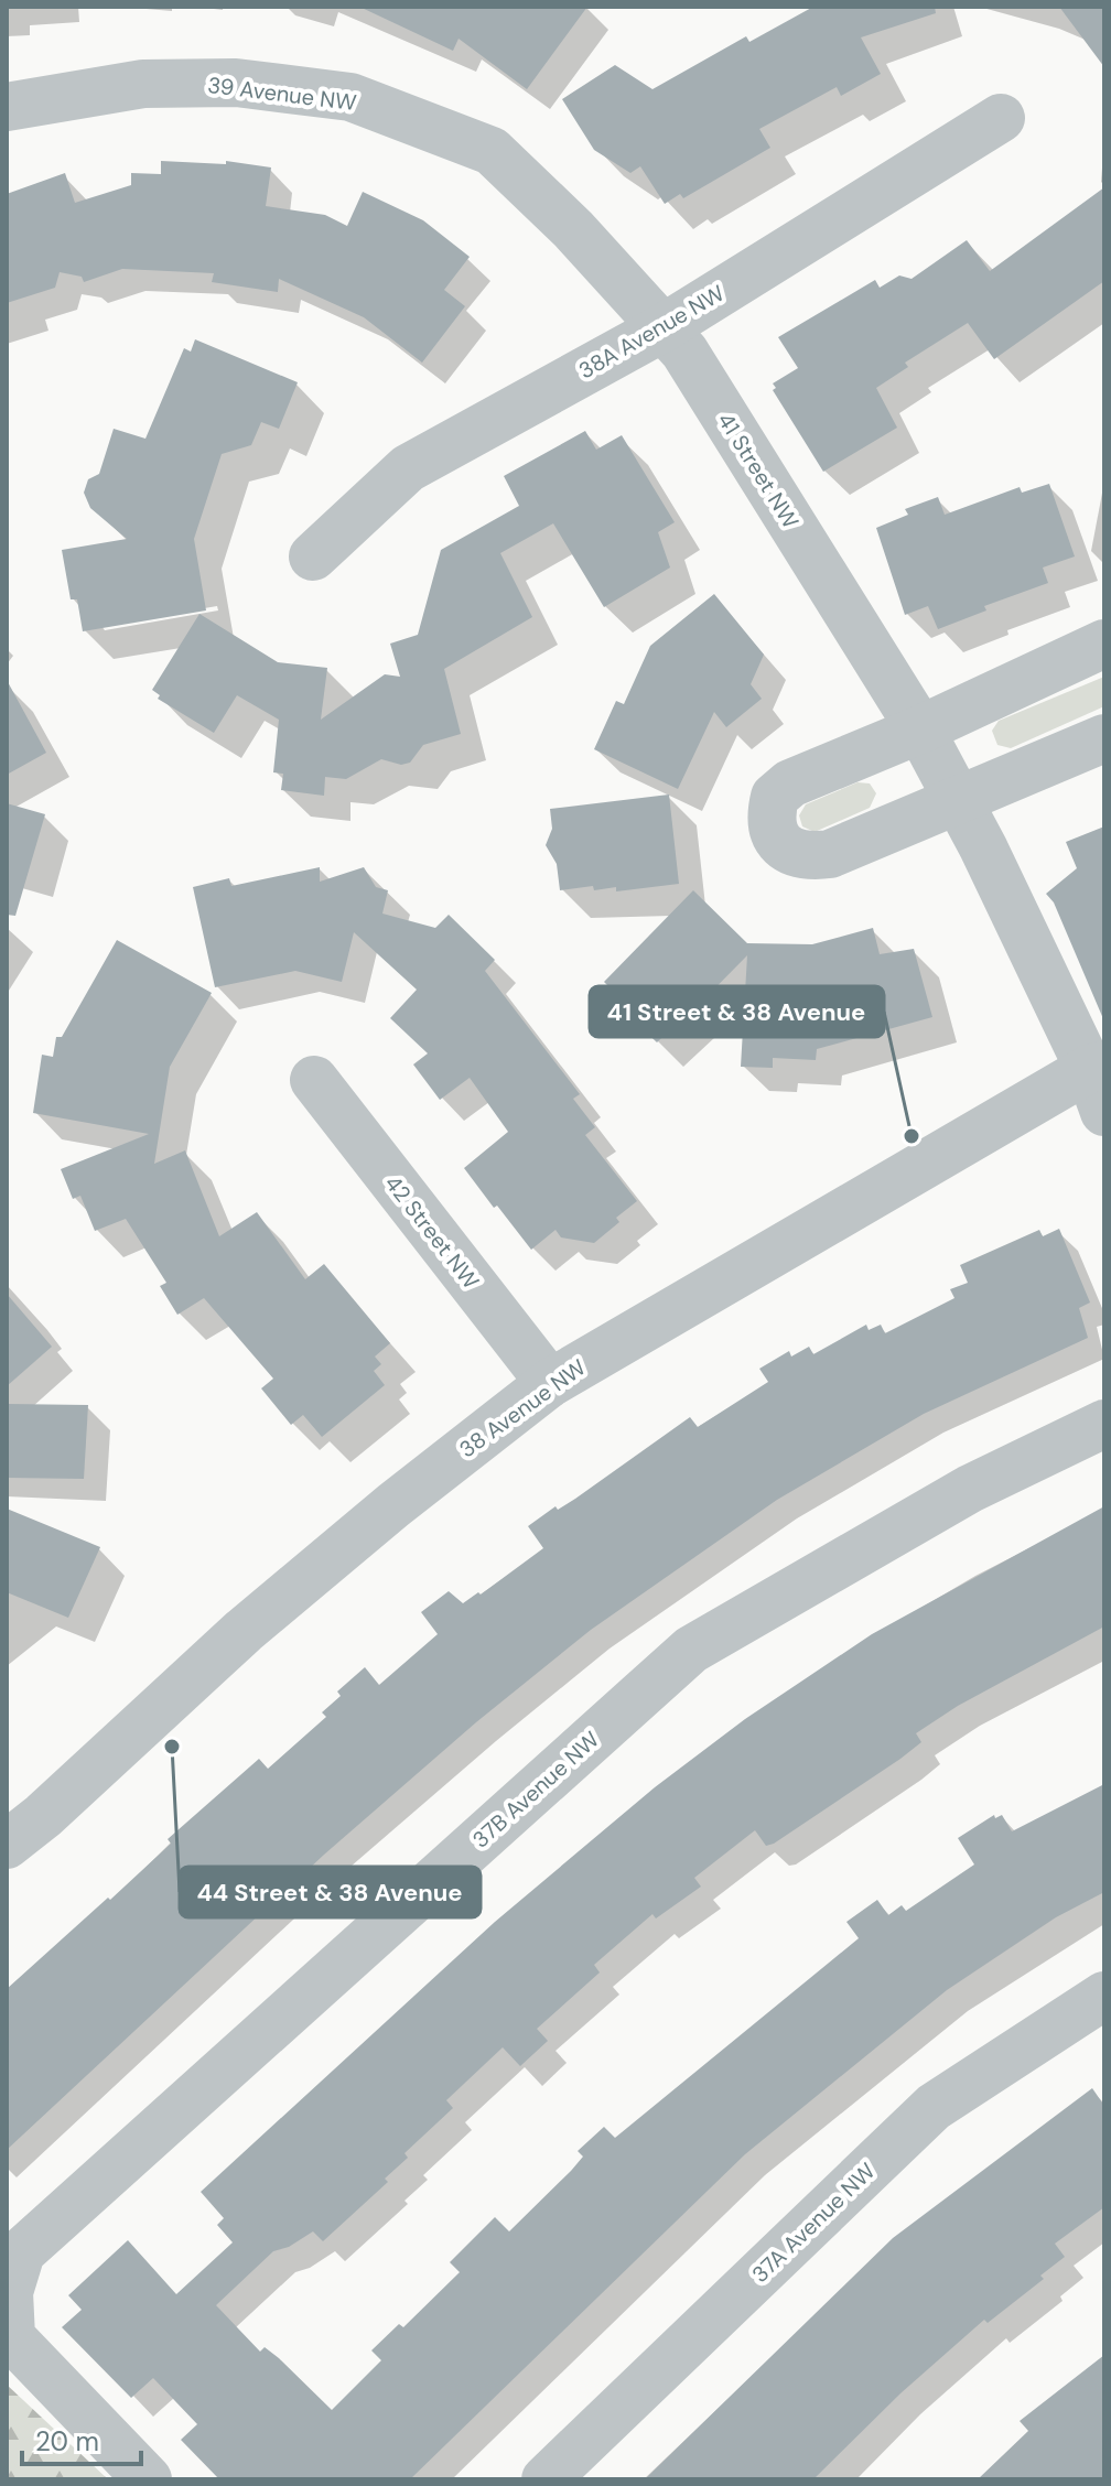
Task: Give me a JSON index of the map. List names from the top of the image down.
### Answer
{
  "streets": {
    "street": [
      "39 Avenue NW",
      "38A Avenue NW",
      "41 Street NW",
      "42 Street NW",
      "38 Avenue NW",
      "37B Avenue NW",
      "37A Avenue NW"
    ]
  },
  "crossings": [
    ["39 Avenue NW", "41 Street NW"],
    ["38A Avenue NW", "41 Street NW"],
    ["41 Street NW", "38 Avenue NW"],
    ["42 Street NW", "38 Avenue NW"]
  ],
  "places": ["41 Street & 38 Avenue", "44 Street & 38 Avenue"],
  "scale_bar": "20 m"
}
